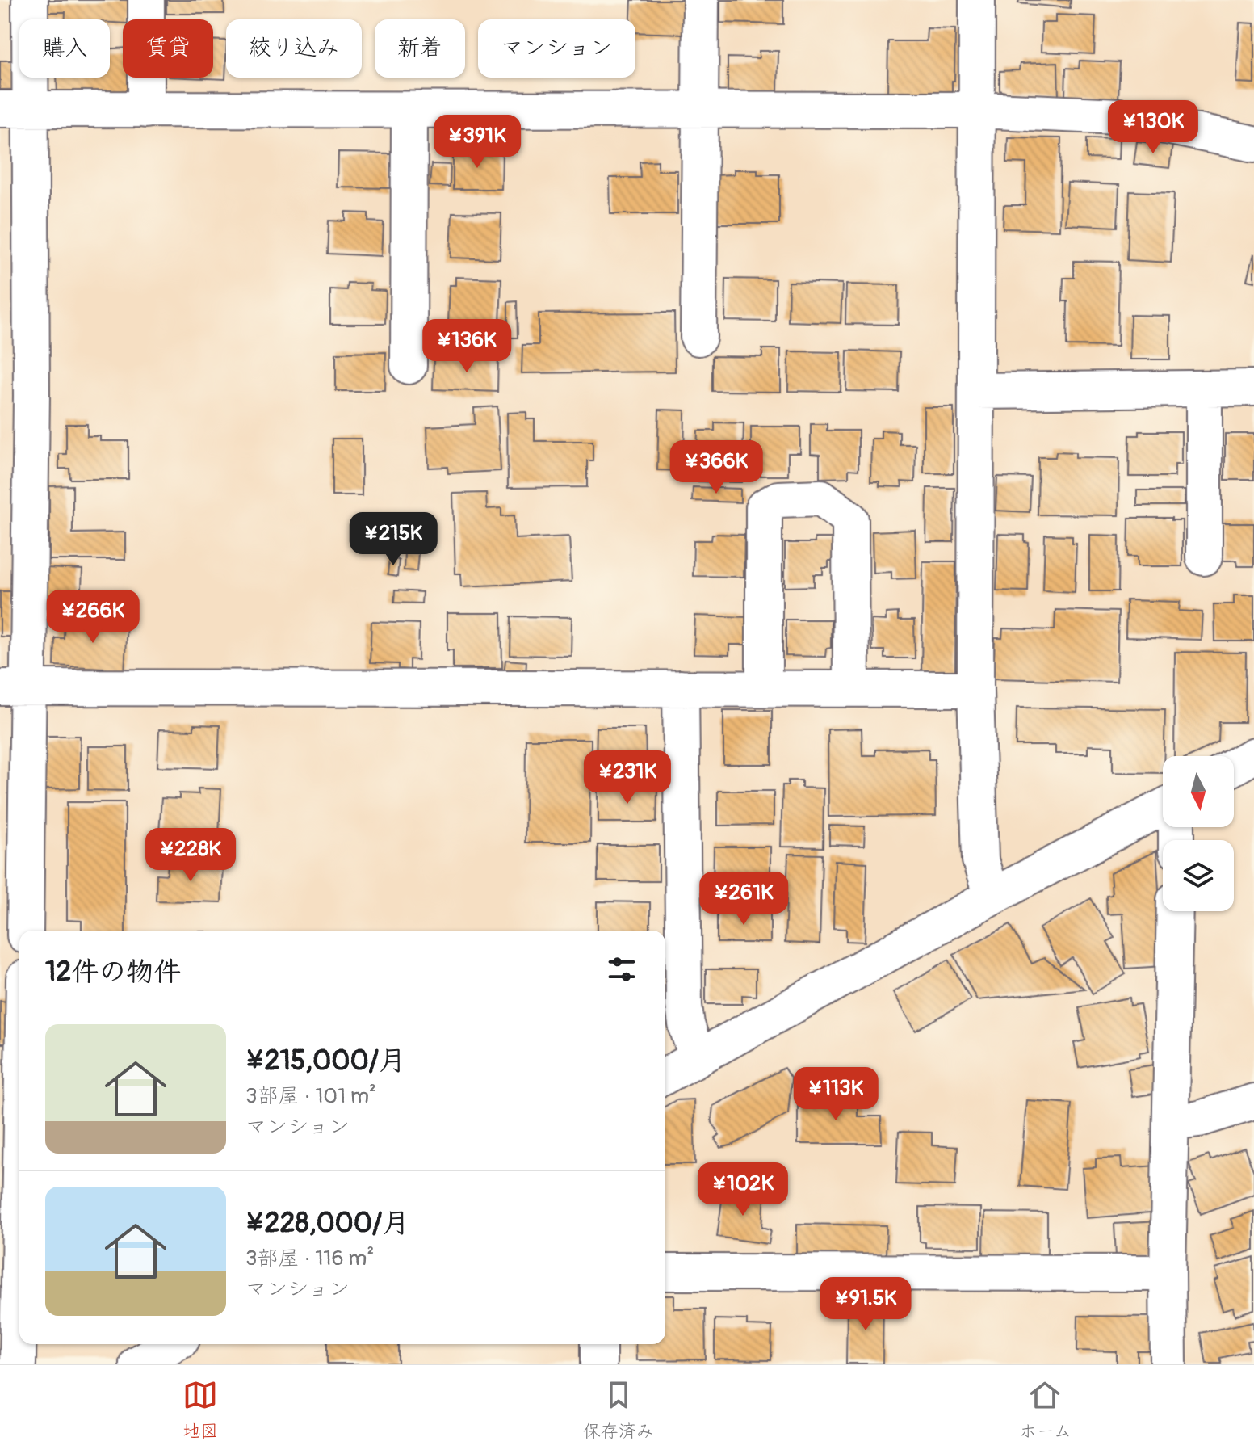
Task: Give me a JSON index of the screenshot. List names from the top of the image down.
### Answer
{
  "north": "bottom",
  "page": {
    "chip": [
      "購入",
      "賃貸",
      "絞り込み",
      "新着",
      "マンション"
    ],
    "price": [
      "¥130K",
      "¥391K",
      "¥136K",
      "¥366K",
      "¥215K",
      "¥266K",
      "¥231K",
      "¥228K",
      "¥261K",
      "¥113K",
      "¥102K",
      "¥91.5K"
    ],
    "heading": "12件の物件",
    "list": [
      {
        "name": "¥215,000/月",
        "note": "3部屋 · 101 m² · マンション"
      },
      {
        "name": "¥228,000/月",
        "note": "3部屋 · 116 m² · マンション"
      }
    ],
    "tabs": ["地図", "保存済み", "ホーム"]
  }
}
